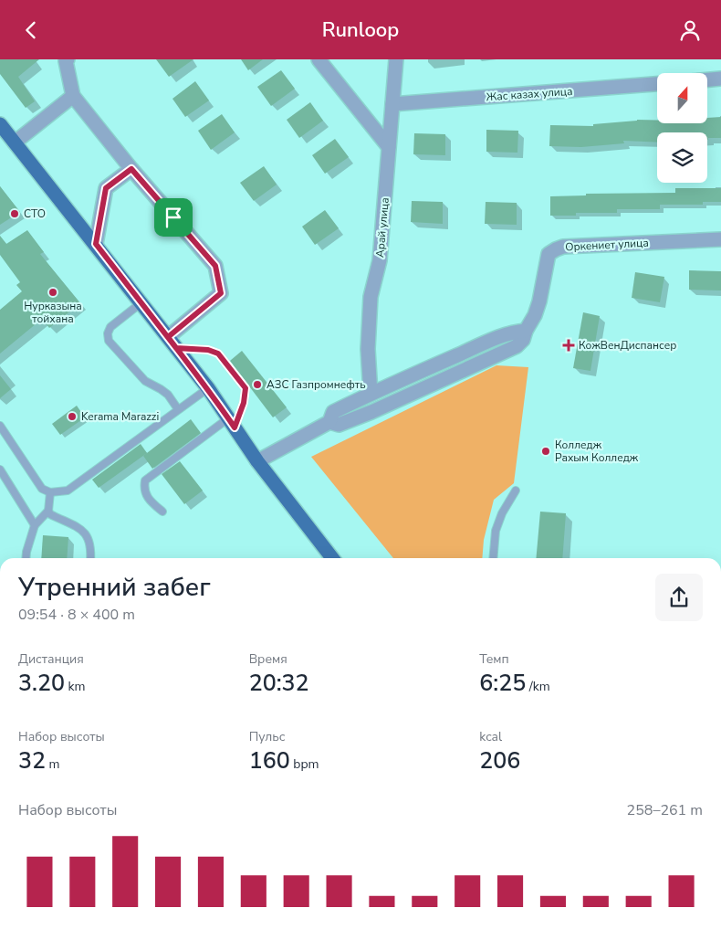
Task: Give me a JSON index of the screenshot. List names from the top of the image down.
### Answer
{
  "streets": {
    "street": ["Жас казах улица", "Арай улица", "Оркениет улица"]
  },
  "crossings": [
    ["Жас казах улица", "Арай улица"],
    ["Арай улица", "Оркениет улица"]
  ],
  "places": {
    "other": [
      "СТО",
      "Нурказына тойхана",
      "АЗС Газпромнефть",
      "Kerama Marazzi",
      "Колледж Рахым Колледж"
    ],
    "health": ["КожВенДиспансер"]
  },
  "north": "top",
  "page": {
    "header": "Runloop",
    "heading": ["Утренний забег", "09:54 · 8 × 400 m"],
    "stats": [
      ["Дистанция", "3.20 km"],
      ["Время", "20:32"],
      ["Темп", "6:25 /km"],
      ["Набор высоты", "32 m"],
      ["Пульс", "160 bpm"],
      ["kcal", "206"]
    ],
    "chart": ["Набор высоты", "258–261 m"]
  }
}
